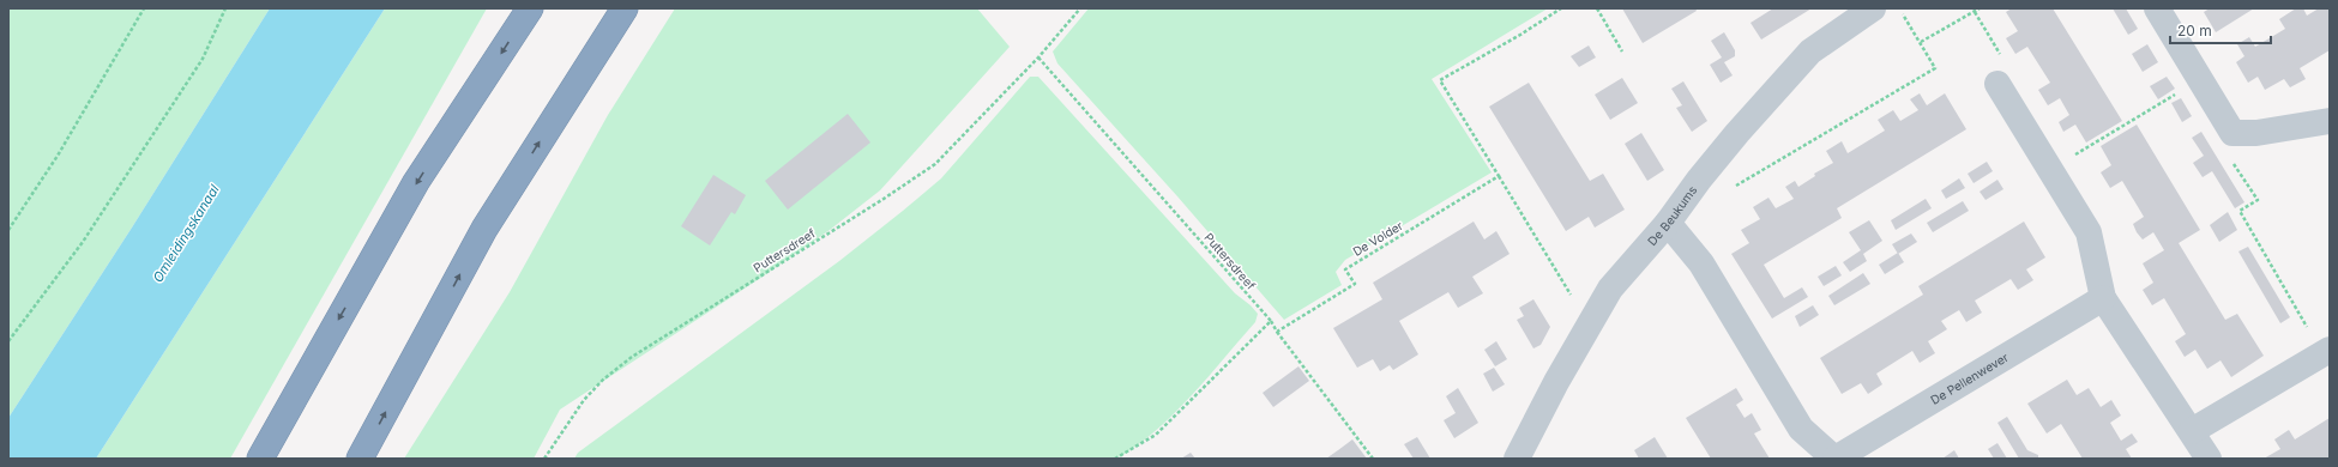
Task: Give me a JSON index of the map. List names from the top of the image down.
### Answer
{
  "streets": {
    "street": ["De Beukums", "De Pellenwever"],
    "path": ["De Volder", "Puttersdreef"]
  },
  "crossings": [
    ["De Beukums", "De Pellenwever"]
  ],
  "water": ["Omleidingskanaal"],
  "scale_bar": "20 m"
}
